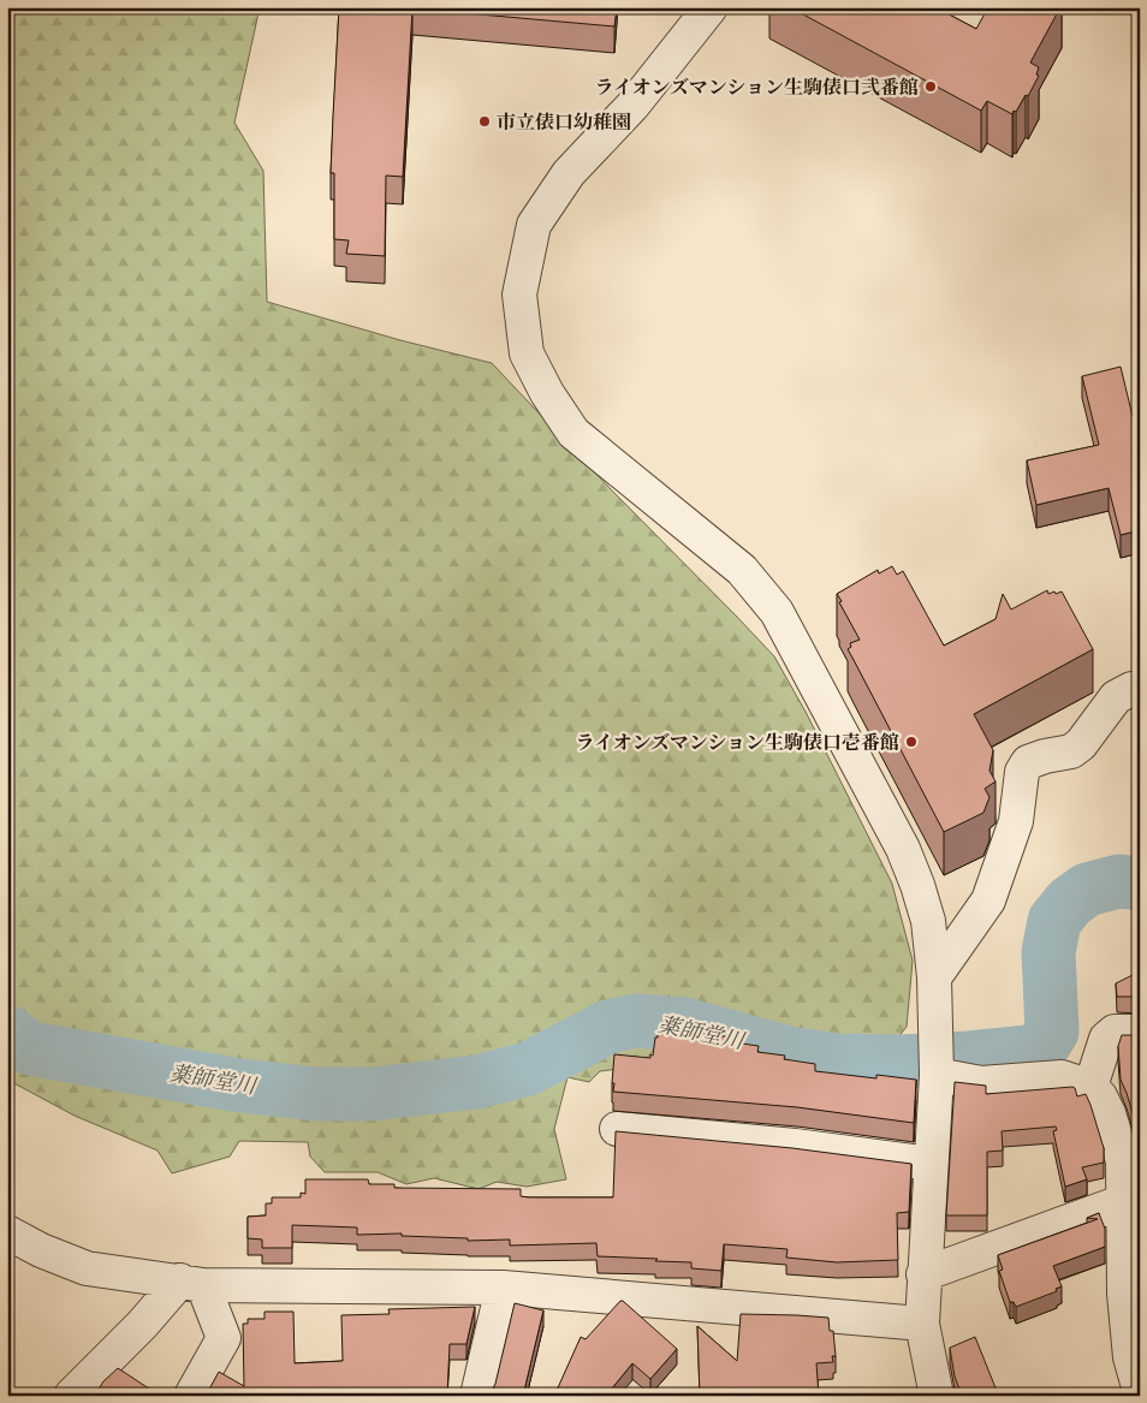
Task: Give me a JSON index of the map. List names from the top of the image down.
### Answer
{
  "water": ["薬師堂川"],
  "places": ["ライオンズマンション生駒俵口弐番館", "市立俵口幼稚園", "ライオンズマンション生駒俵口壱番館"]
}
